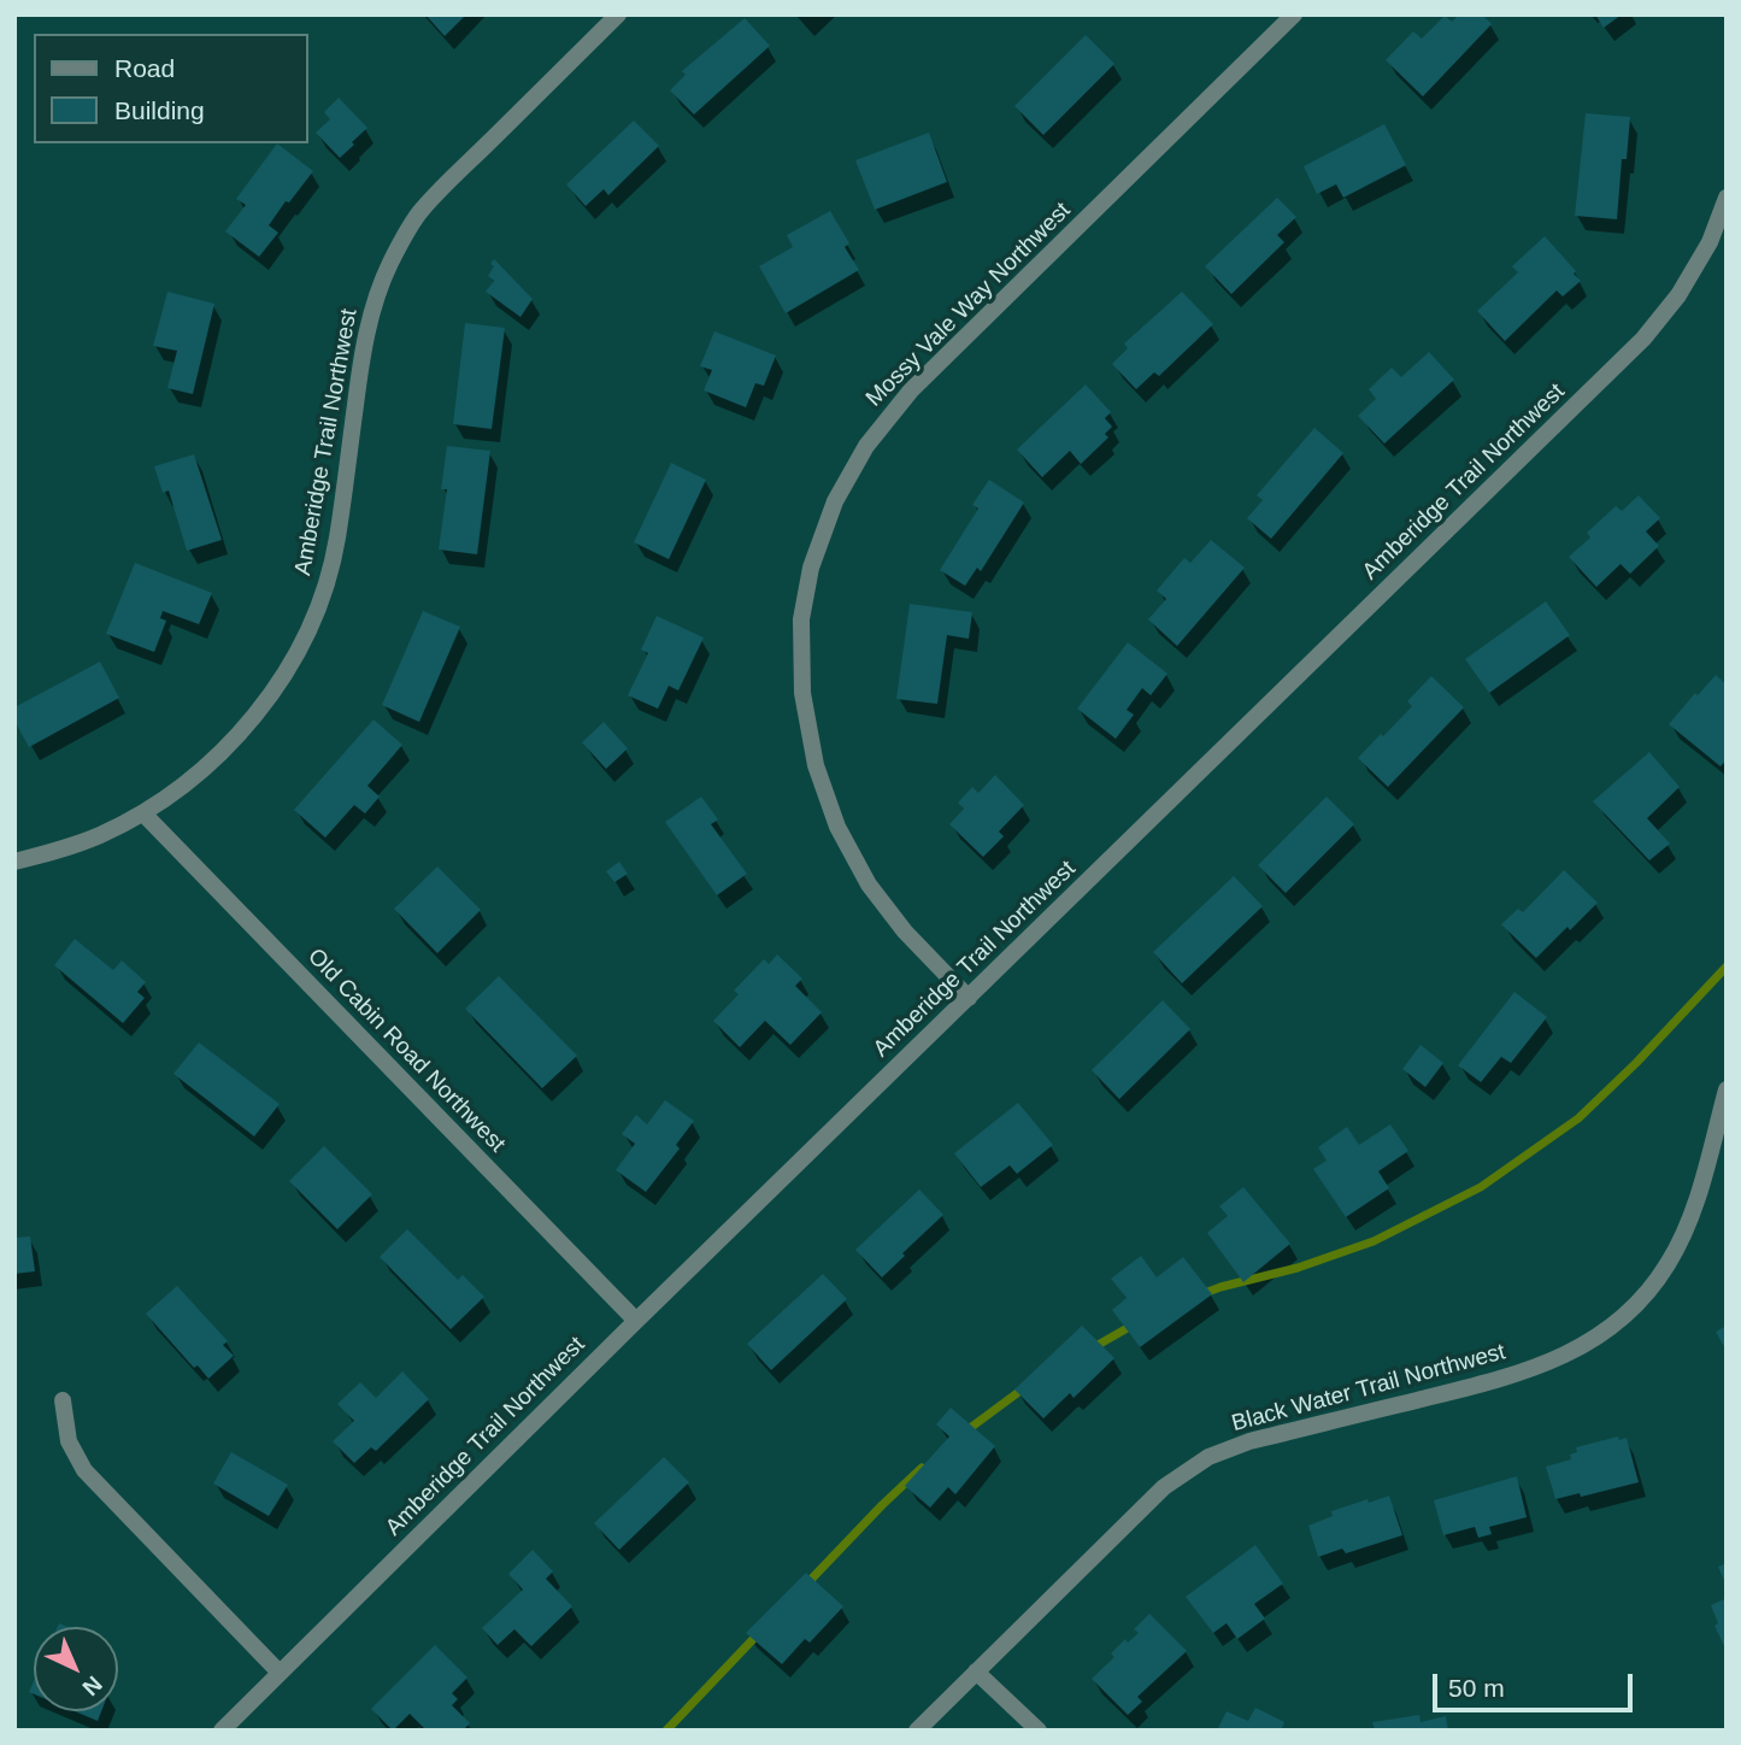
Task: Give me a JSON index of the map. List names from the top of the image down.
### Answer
{
  "streets": {
    "street": [
      "Mossy Vale Way Northwest",
      "Amberidge Trail Northwest",
      "Old Cabin Road Northwest",
      "Black Water Trail Northwest"
    ]
  },
  "crossings": [
    ["Mossy Vale Way Northwest", "Amberidge Trail Northwest"],
    ["Amberidge Trail Northwest", "Old Cabin Road Northwest"]
  ],
  "legend": ["Road", "Building"],
  "scale_bar": "50 m",
  "north": "bottom right"
}
